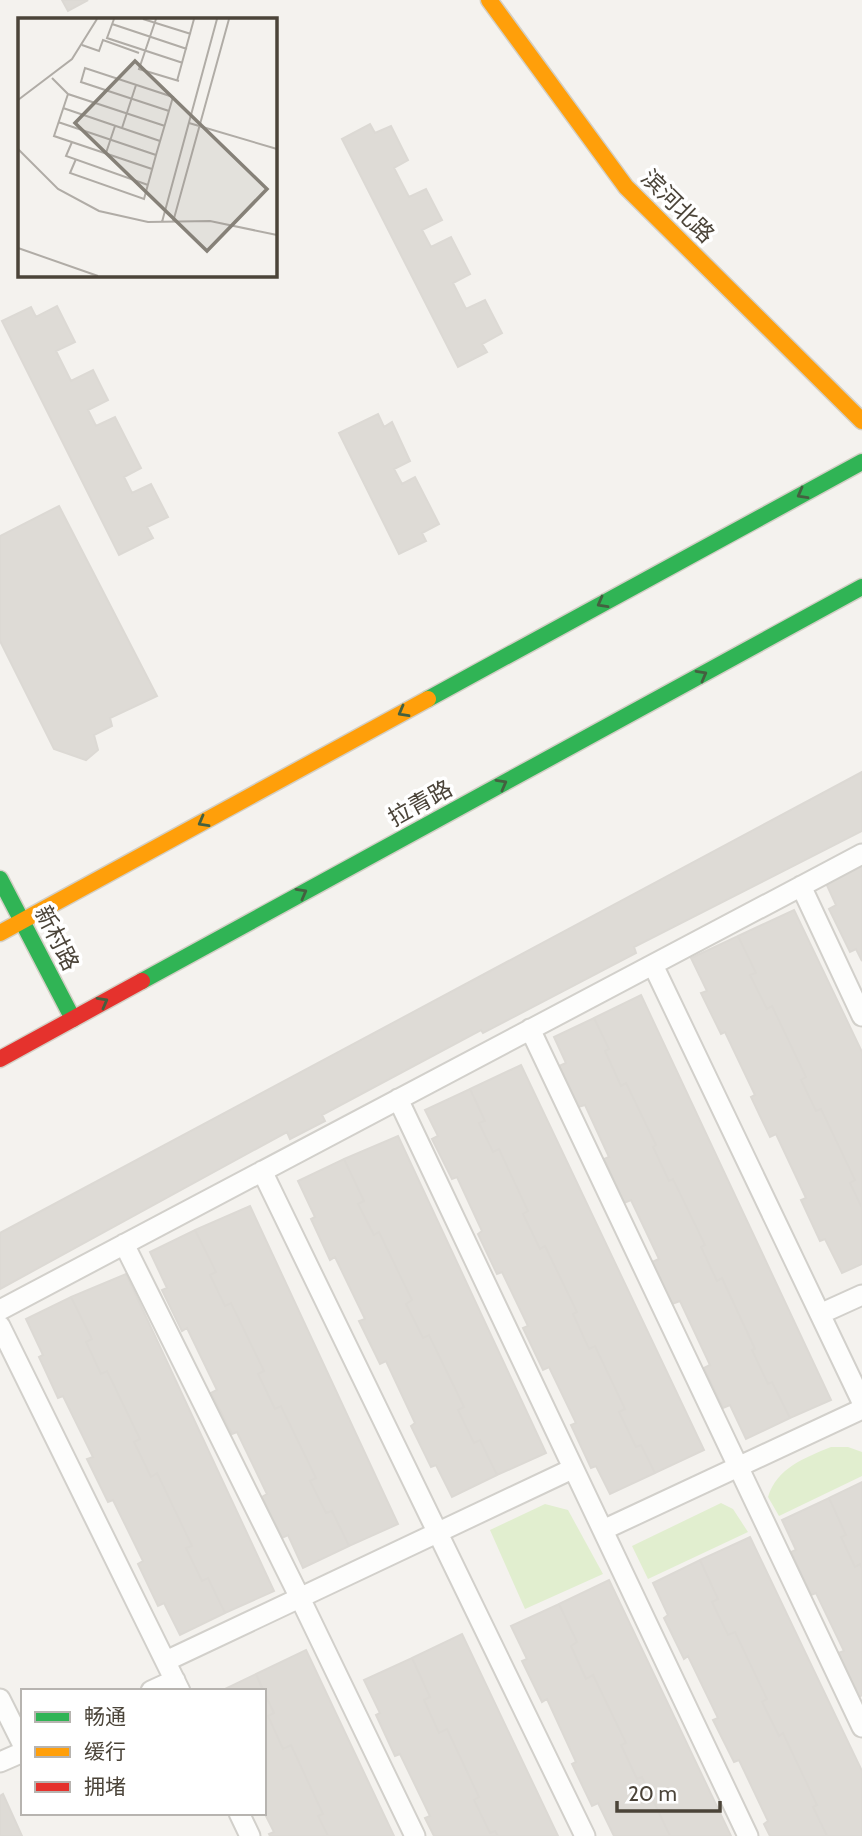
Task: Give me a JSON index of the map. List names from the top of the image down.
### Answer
{
  "streets": {
    "street": ["滨河北路", "拉青路", "新村路"]
  },
  "crossings": [
    ["拉青路", "新村路"]
  ],
  "legend": ["畅通", "缓行", "拥堵"],
  "scale_bar": "20 m"
}
